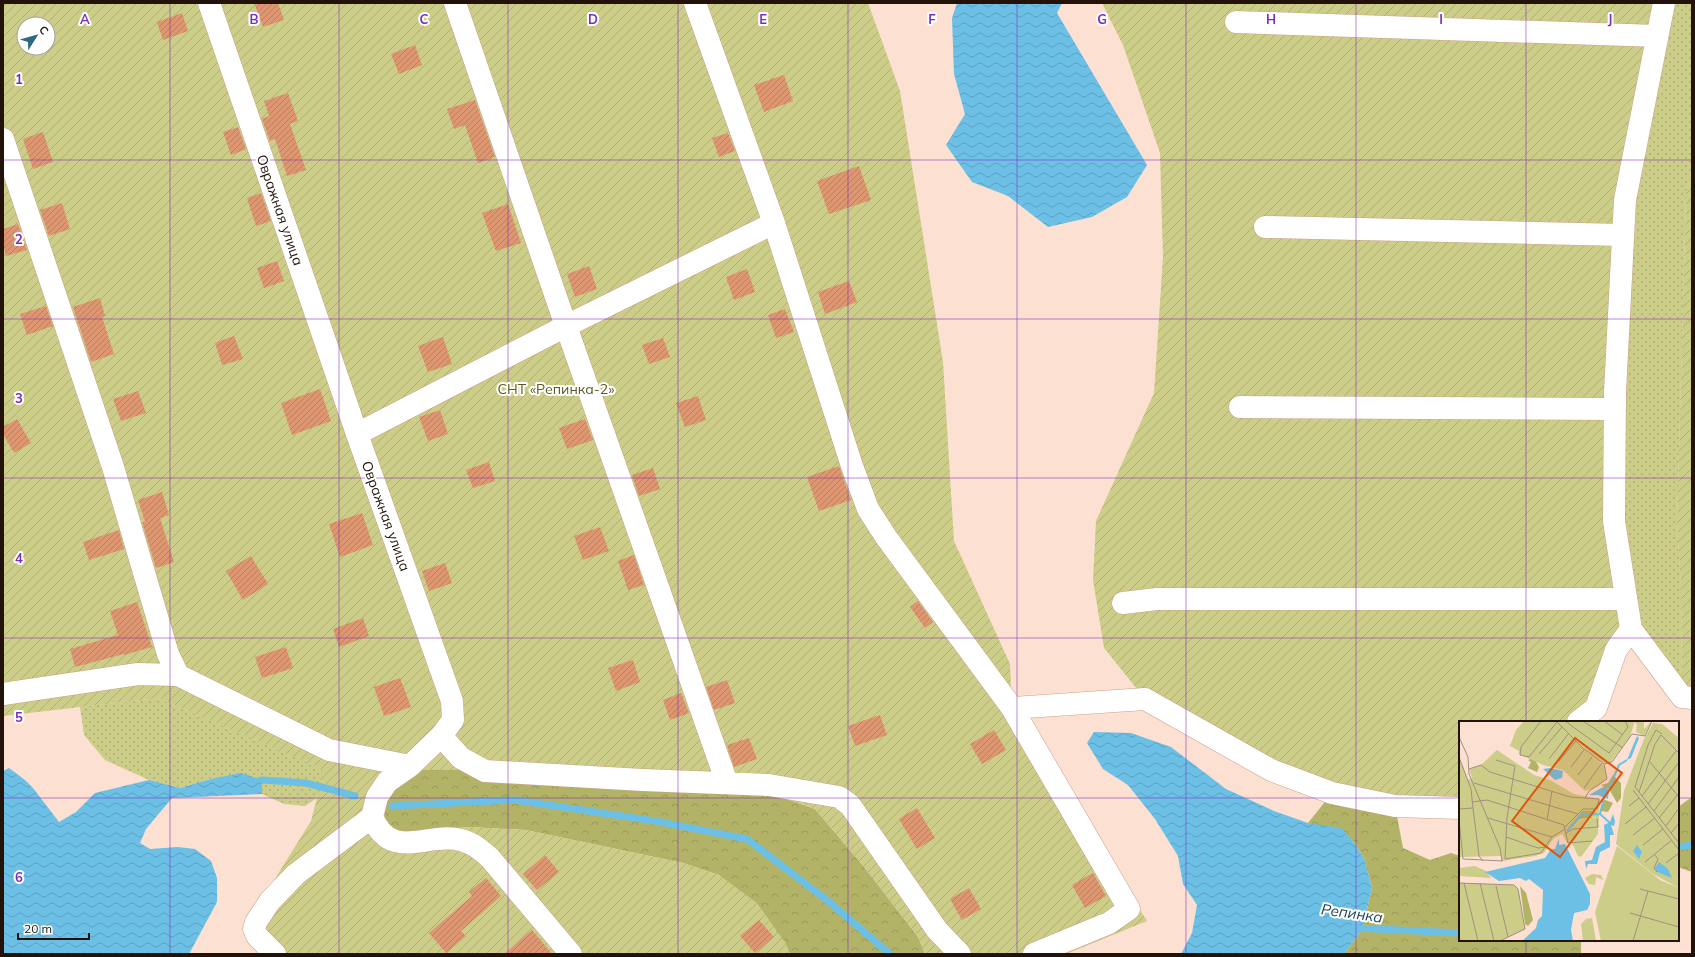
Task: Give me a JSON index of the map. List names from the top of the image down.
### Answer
{
  "streets": {
    "street": ["Овражная улица"]
  },
  "water": ["Репинка"],
  "parks": ["СНТ «Репинка-2»"],
  "scale_bar": "20 m",
  "north": "top right",
  "grid": {
    "columns": [
      "A",
      "B",
      "C",
      "D",
      "E",
      "F",
      "G",
      "H",
      "I",
      "J"
    ],
    "rows": [
      "1",
      "2",
      "3",
      "4",
      "5",
      "6"
    ]
  }
}
